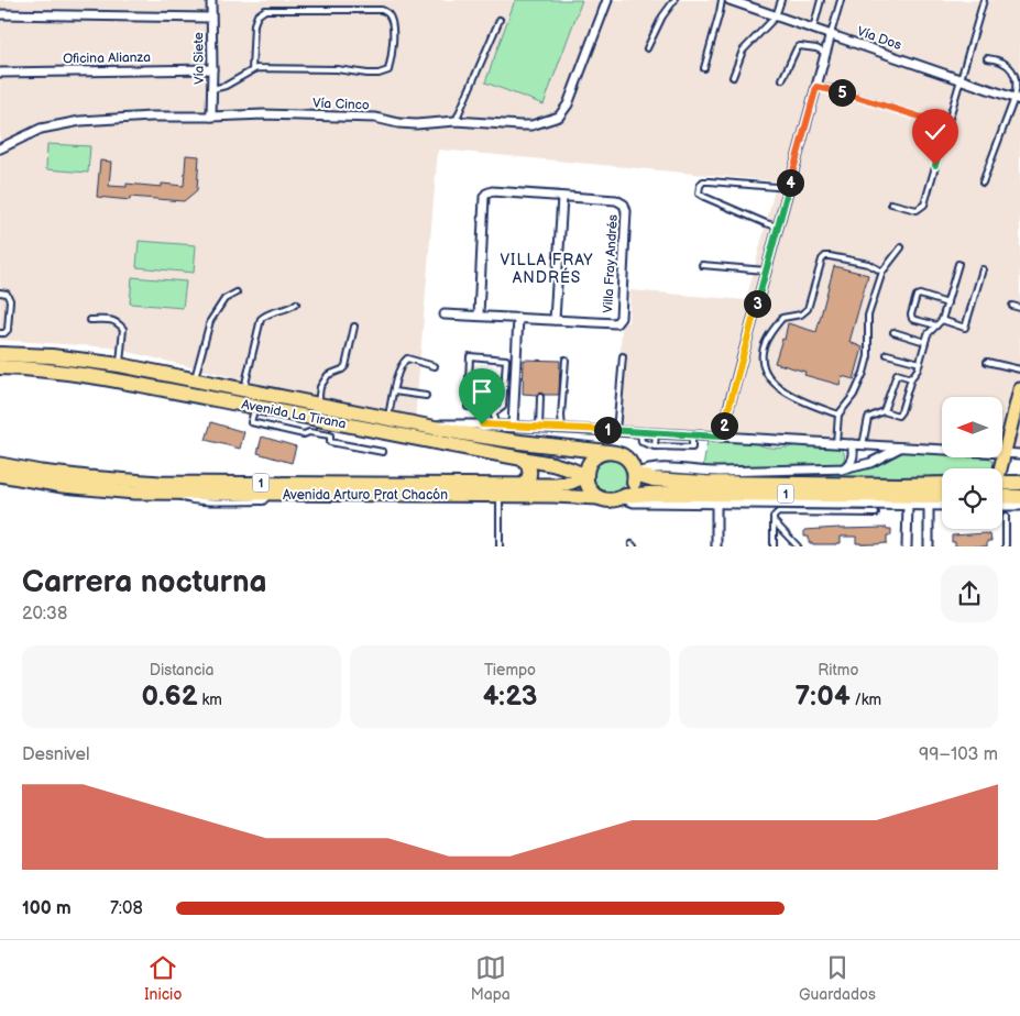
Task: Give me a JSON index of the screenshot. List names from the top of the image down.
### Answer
{
  "streets": {
    "highway": ["Avenida La Tirana", "1", "Avenida Arturo Prat Chacón"],
    "street": [
      "Vía Dos",
      "Oficina Alianza",
      "Vía Siete",
      "Vía Cinco",
      "Villa Fray Andrés"
    ]
  },
  "crossings": [
    ["Oficina Alianza", "Vía Siete"],
    ["Vía Siete", "Vía Cinco"],
    ["Avenida La Tirana", "1"],
    ["Avenida La Tirana", "Avenida Arturo Prat Chacón"],
    ["1", "Avenida Arturo Prat Chacón"]
  ],
  "districts": ["VILLA FRAY ANDRÉS"],
  "north": "left",
  "page": {
    "pins": [
      "5",
      "4",
      "3",
      "2",
      "1"
    ],
    "heading": ["Carrera nocturna", "20:38"],
    "stats": [
      ["Distancia", "0.62 km"],
      ["Tiempo", "4:23"],
      ["Ritmo", "7:04 /km"]
    ],
    "chart": ["Desnivel", "99–103 m"],
    "list": [
      {
        "name": "100 m",
        "note": "7:08"
      }
    ],
    "tabs": ["Inicio", "Mapa", "Guardados"]
  }
}
